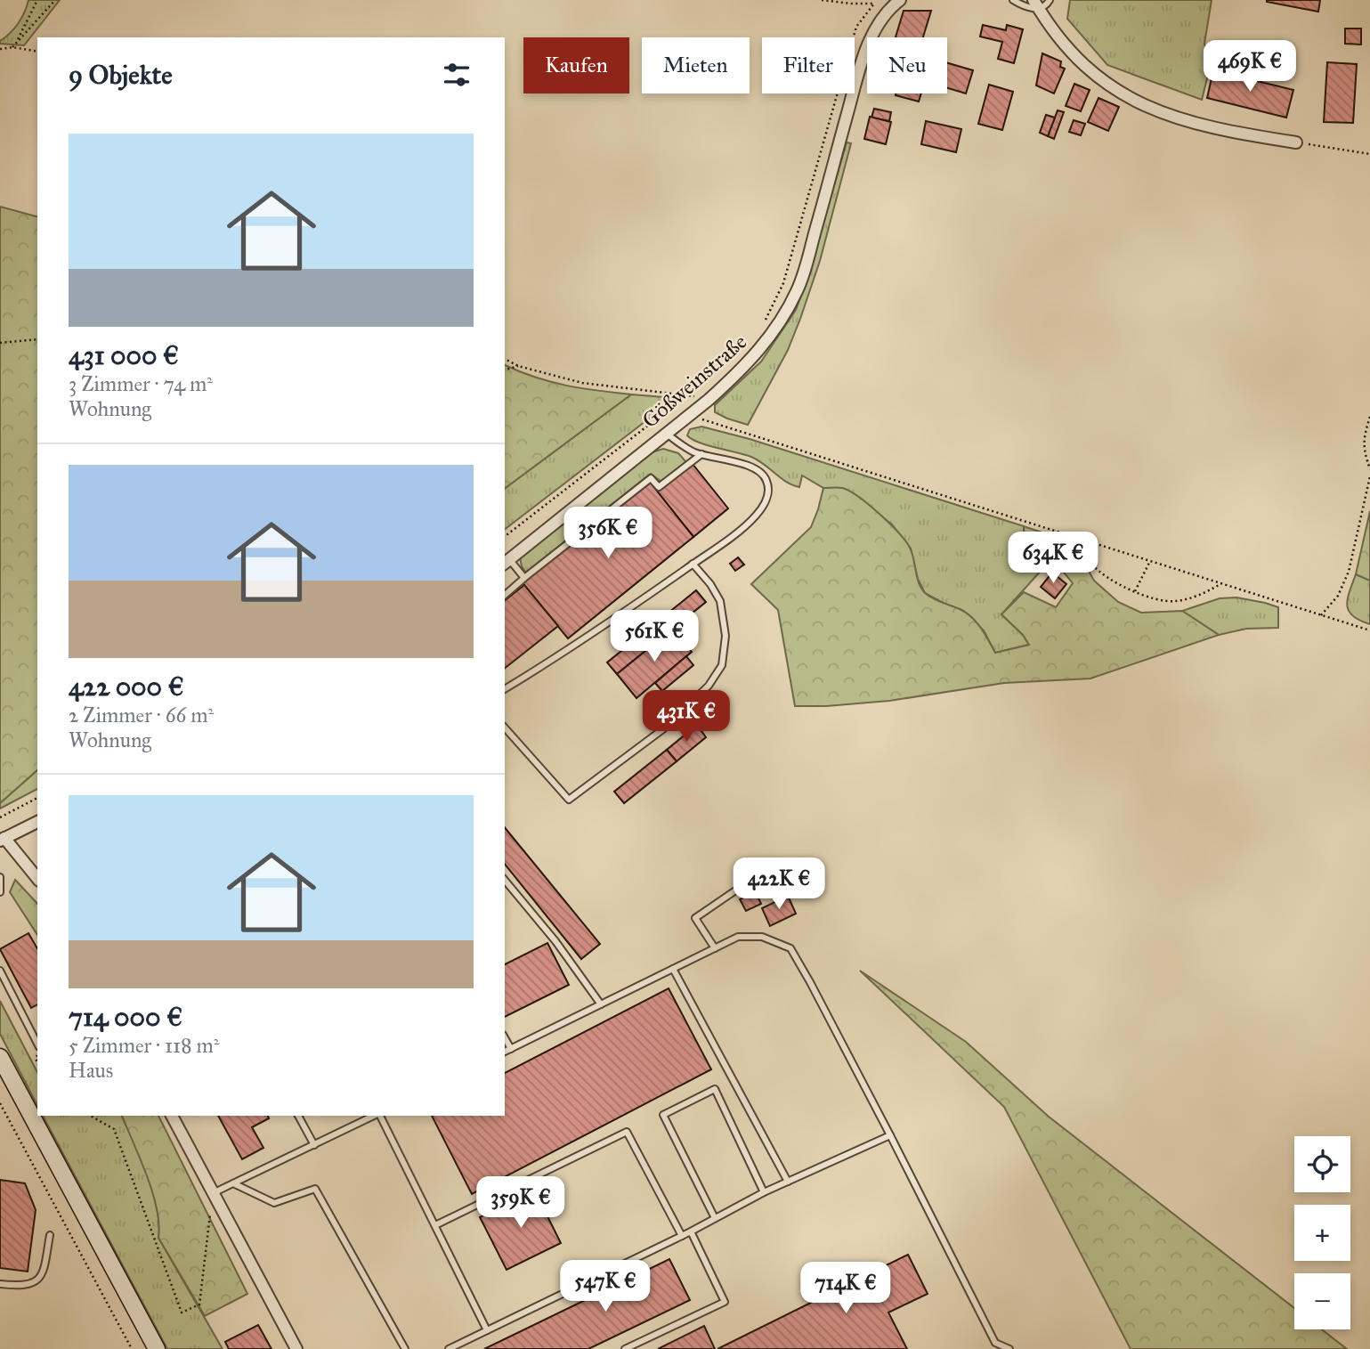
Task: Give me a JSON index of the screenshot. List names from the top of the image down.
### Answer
{
  "streets": {
    "street": ["Gößweinstraße"]
  },
  "page": {
    "chip": [
      "Kaufen",
      "Mieten",
      "Filter",
      "Neu"
    ],
    "heading": "9 Objekte",
    "price": [
      "469K €",
      "356K €",
      "634K €",
      "561K €",
      "431K €",
      "422K €",
      "359K €",
      "547K €",
      "714K €"
    ],
    "list": [
      {
        "name": "431 000 €",
        "note": "3 Zimmer · 74 m² · Wohnung"
      },
      {
        "name": "422 000 €",
        "note": "2 Zimmer · 66 m² · Wohnung"
      },
      {
        "name": "714 000 €",
        "note": "5 Zimmer · 118 m² · Haus"
      }
    ],
    "map_buttons": ["+", "−"]
  }
}
